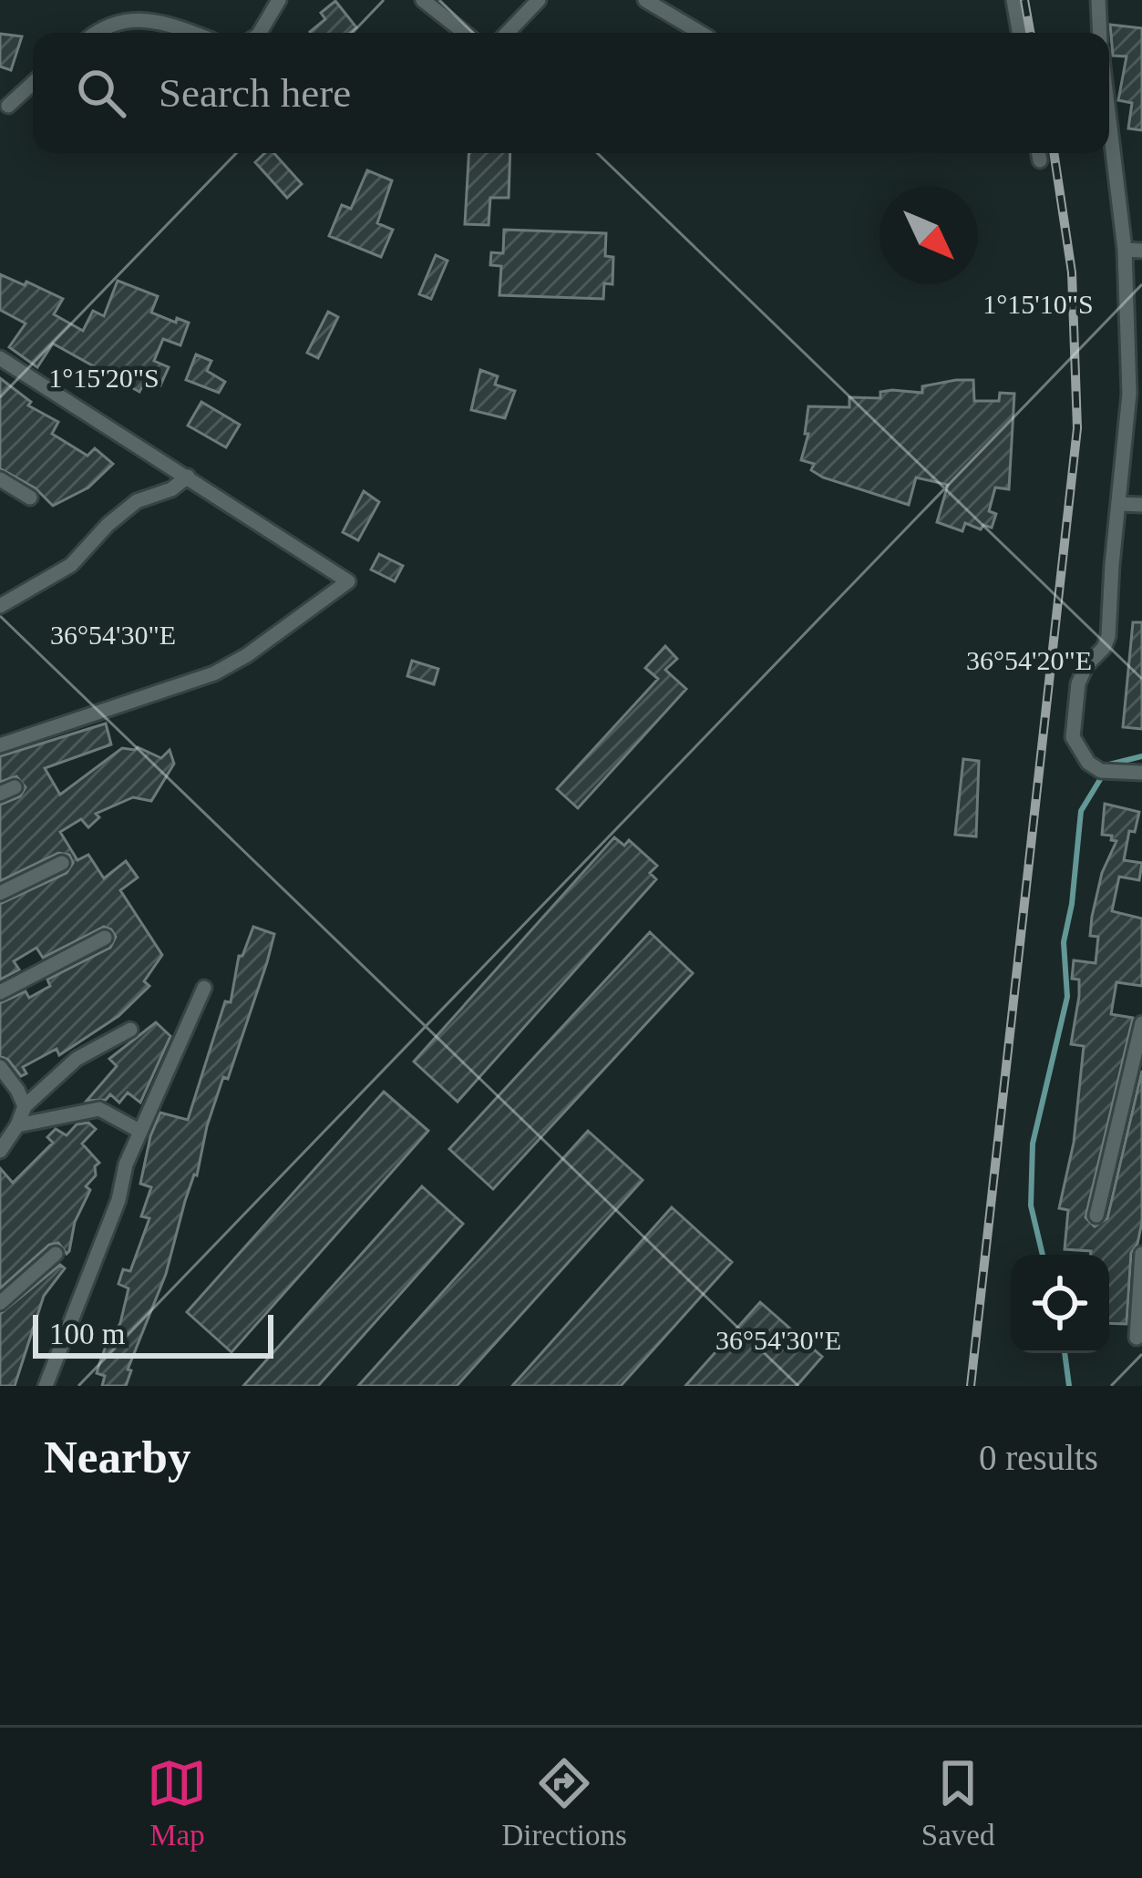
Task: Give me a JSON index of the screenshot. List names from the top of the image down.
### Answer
{
  "scale_bar": "100 m",
  "north": "bottom right",
  "page": {
    "search": "Search here",
    "scale": "100 m",
    "heading": ["Nearby", "0 results"],
    "nav": ["Map", "Directions", "Saved"]
  },
  "coordinates": [
    "1°15'10\"S",
    "1°15'20\"S",
    "36°54'30\"E",
    "36°54'20\"E"
  ]
}
